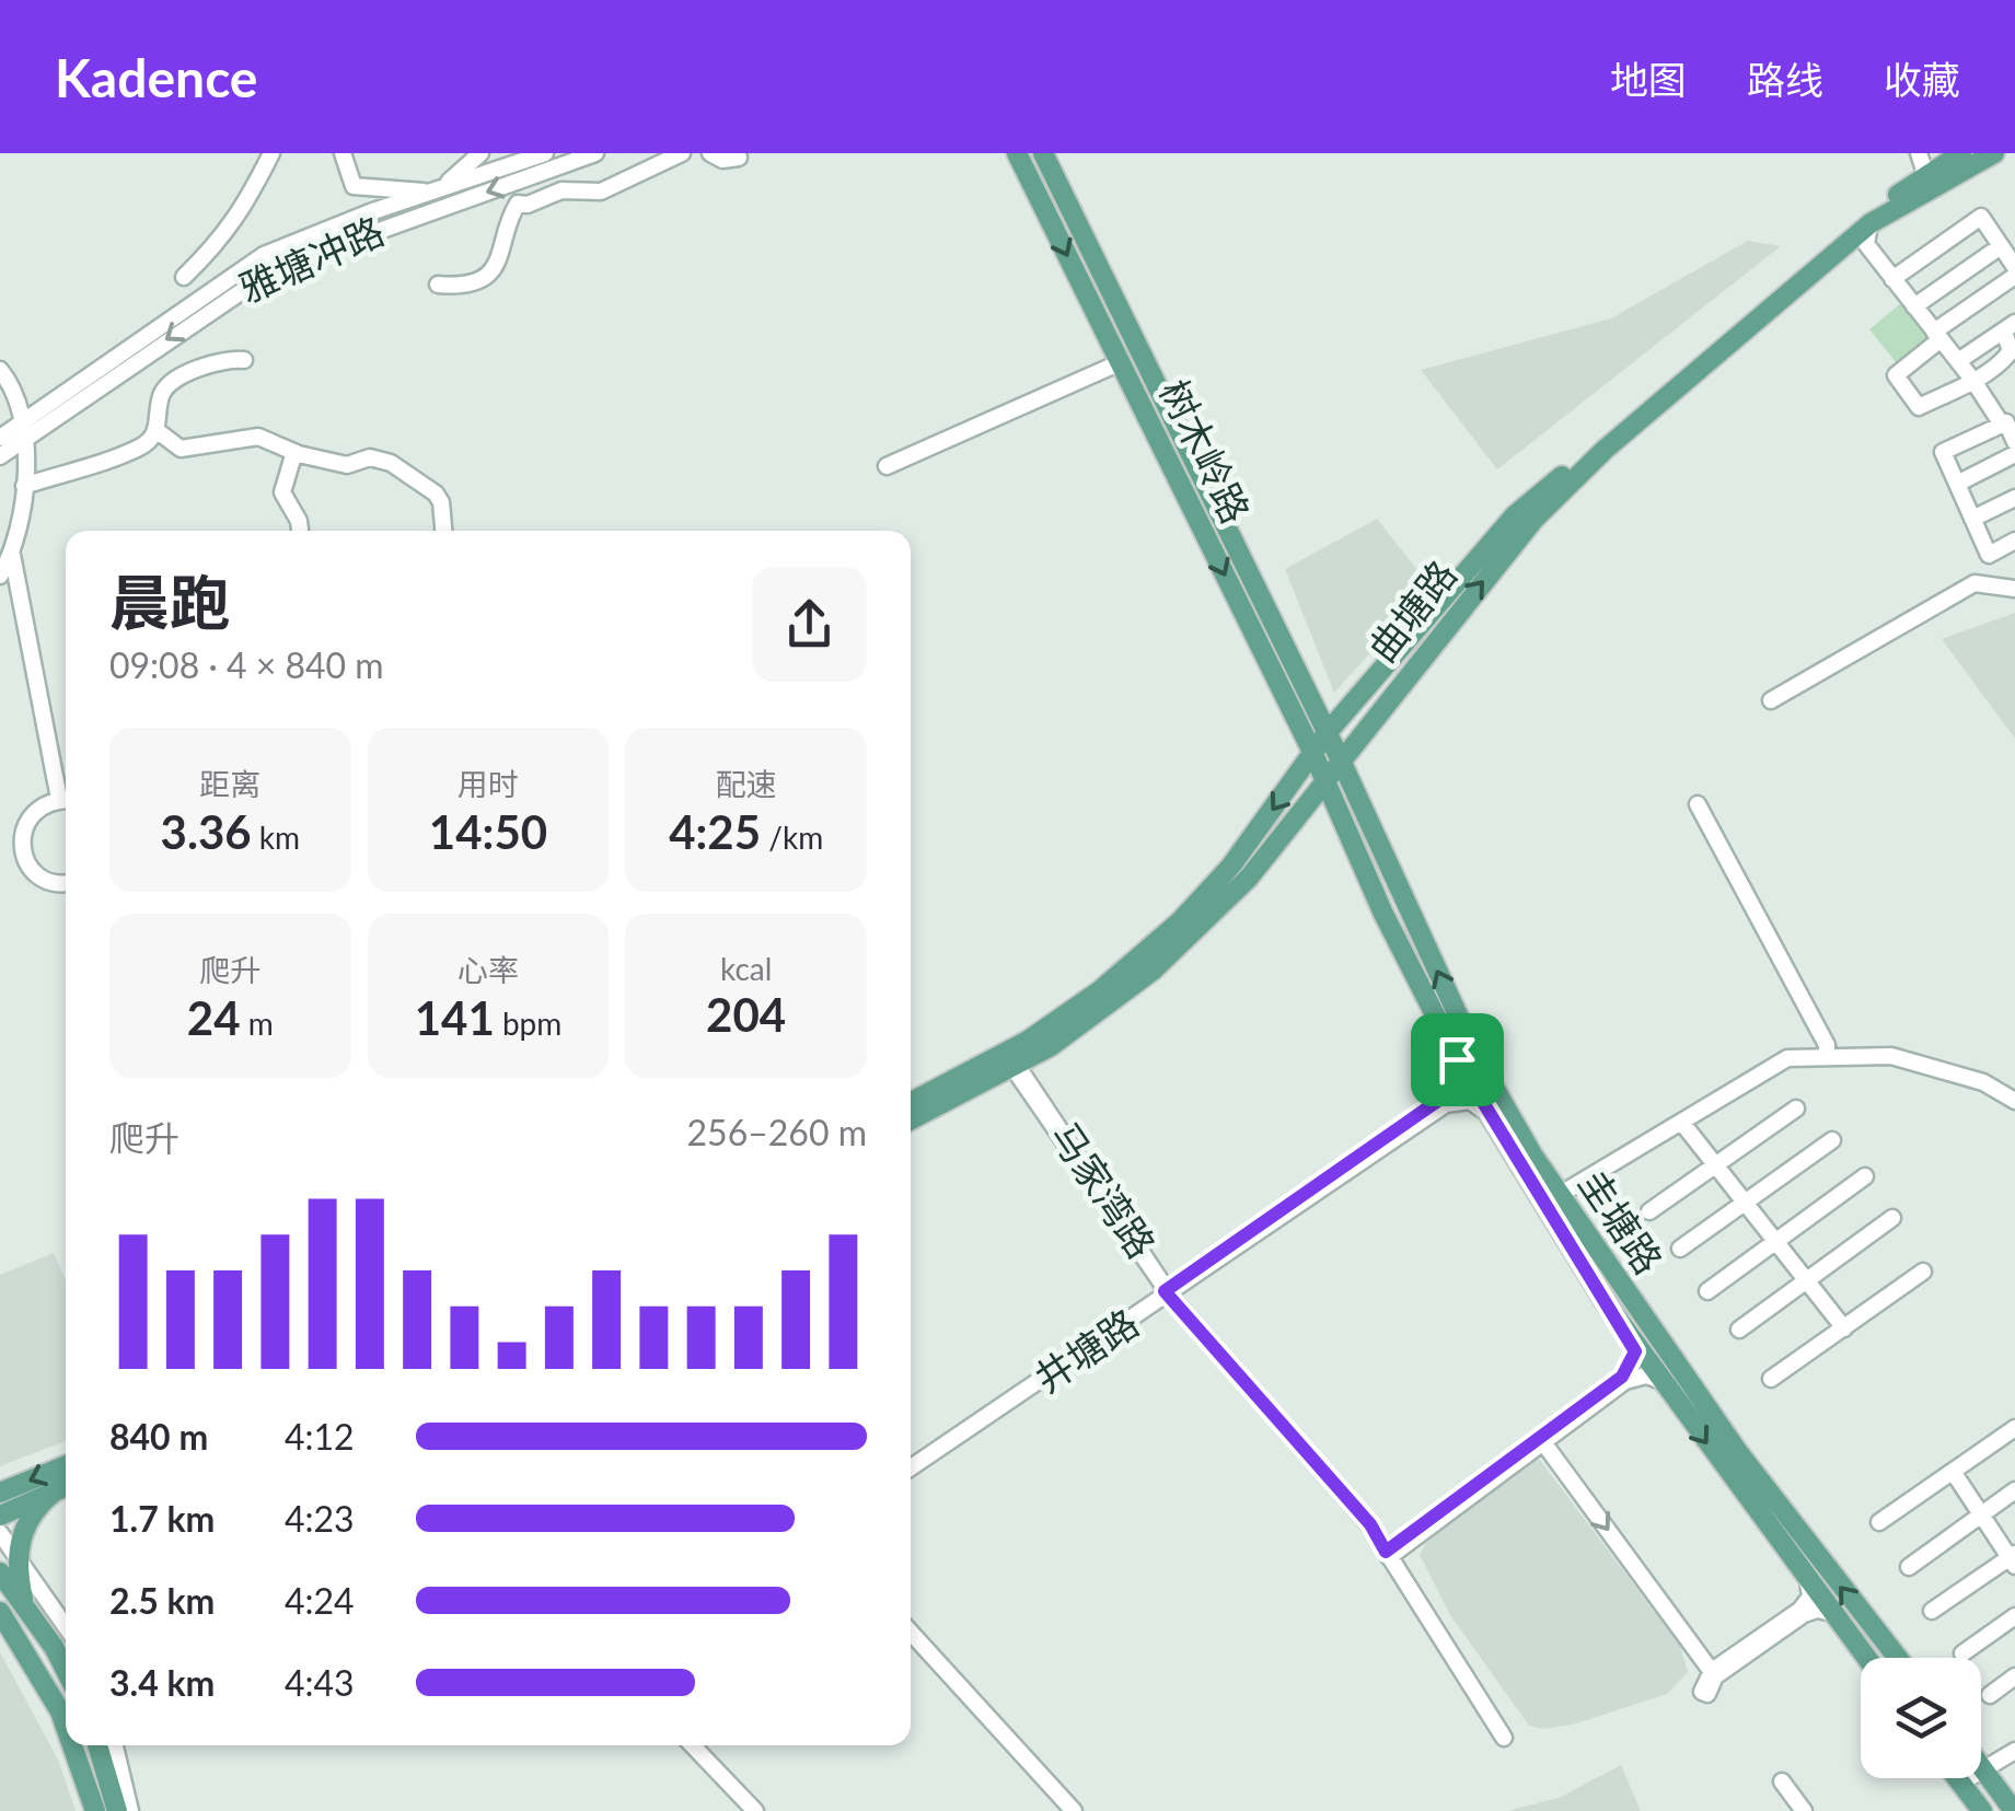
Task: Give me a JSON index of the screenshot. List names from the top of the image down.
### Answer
{
  "streets": {
    "main road": ["树木岭路", "曲塘路", "圭塘路"],
    "street": ["雅塘冲路", "马家湾路", "井塘路"]
  },
  "crossings": [
    ["树木岭路", "曲塘路"],
    ["树木岭路", "圭塘路"],
    ["曲塘路", "马家湾路"],
    ["曲塘路", "圭塘路"],
    ["马家湾路", "井塘路"],
    ["圭塘路", "井塘路"]
  ],
  "page": {
    "header": "Kadence",
    "nav": ["地图", "路线", "收藏"],
    "heading": ["晨跑", "09:08 · 4 × 840 m"],
    "stats": [
      ["距离", "3.36 km"],
      ["用时", "14:50"],
      ["配速", "4:25 /km"],
      ["爬升", "24 m"],
      ["心率", "141 bpm"],
      ["kcal", "204"]
    ],
    "chart": ["爬升", "256–260 m"],
    "list": [
      {
        "name": "840 m",
        "note": "4:12"
      },
      {
        "name": "1.7 km",
        "note": "4:23"
      },
      {
        "name": "2.5 km",
        "note": "4:24"
      },
      {
        "name": "3.4 km",
        "note": "4:43"
      }
    ]
  }
}
